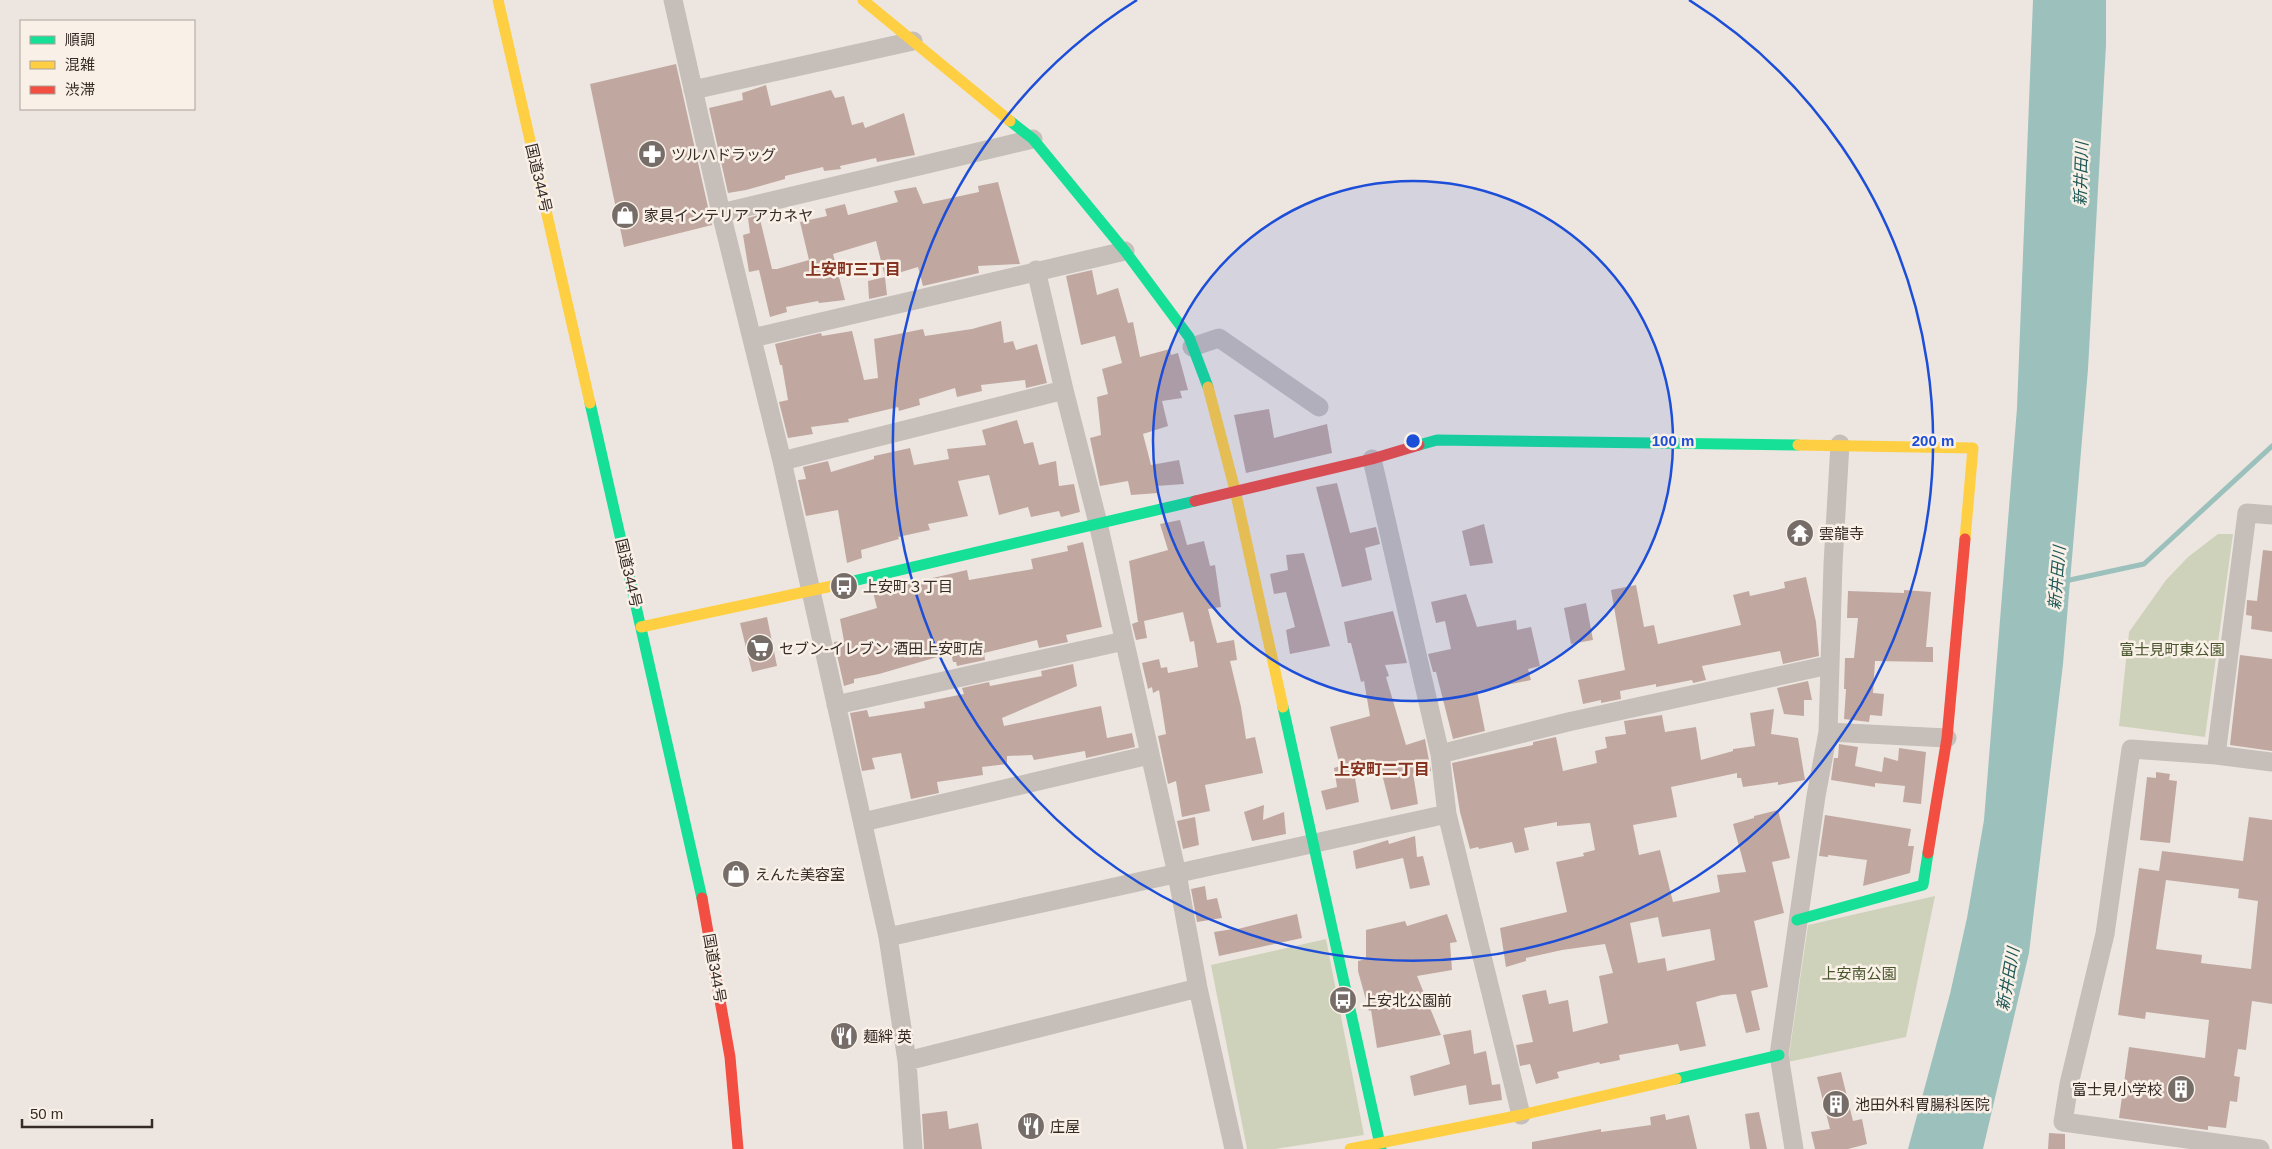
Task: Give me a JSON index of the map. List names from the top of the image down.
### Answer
{
  "streets": {
    "main road": ["国道344号"]
  },
  "districts": ["上安町三丁目", "上安町二丁目"],
  "water": ["新井田川"],
  "parks": ["富士見町東公園", "上安南公園"],
  "places": {
    "pharmacy": ["ツルハドラッグ"],
    "shop": ["家具インテリア アカネヤ", "えんた美容室"],
    "temple": ["雲龍寺"],
    "bus stop": ["上安町３丁目", "上安北公園前"],
    "supermarket": ["セブン-イレブン 酒田上安町店"],
    "restaurant": ["麺絆 英", "庄屋"],
    "building": ["富士見小学校", "池田外科胃腸科医院"]
  },
  "legend": ["順調", "混雑", "渋滞"],
  "scale_bar": "50 m",
  "rings": ["100 m", "200 m"]
}
